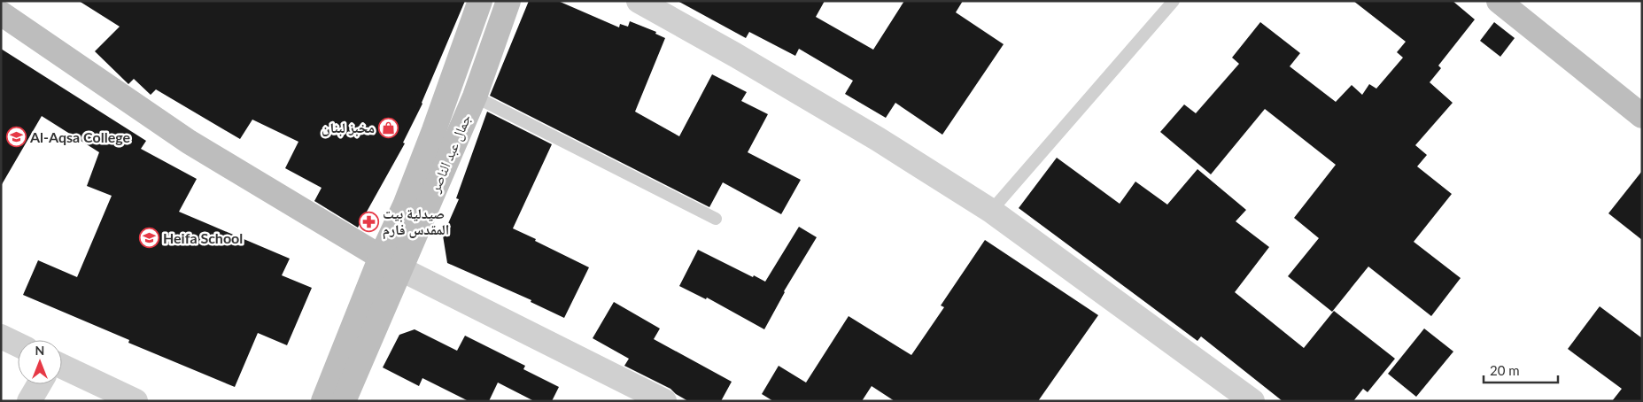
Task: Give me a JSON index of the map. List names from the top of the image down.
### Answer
{
  "streets": {
    "main road": ["جمال عبد الناصر"]
  },
  "places": {
    "shop": ["مخبز لبنان"],
    "school or university": ["Al-Aqsa College", "Heifa School"],
    "pharmacy": ["صيدلية بيت المقدس فارم"]
  },
  "scale_bar": "20 m",
  "north": "top"
}
